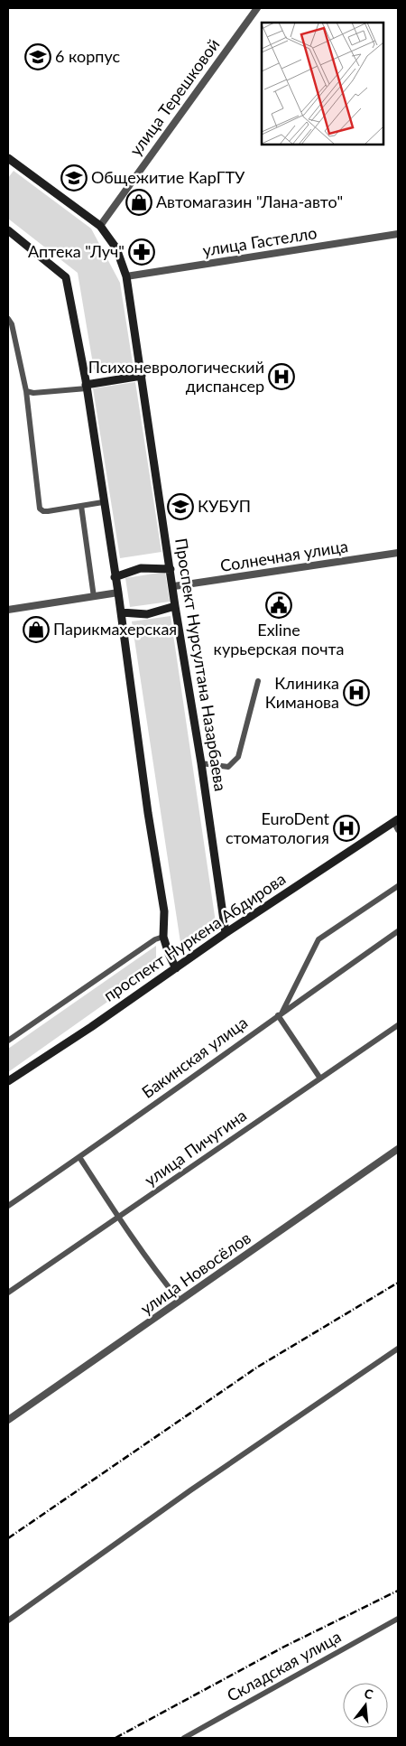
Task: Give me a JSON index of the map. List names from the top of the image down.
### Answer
{
  "streets": {
    "main road": ["Проспект Нурсултана Назарбаева", "проспект Нуркена Абдирова"],
    "street": [
      "улица Терешковой",
      "улица Гастелло",
      "Солнечная улица",
      "Бакинская улица",
      "улица Пичугина",
      "улица Новосёлов",
      "Складская улица"
    ]
  },
  "crossings": [
    ["улица Терешковой", "Проспект Нурсултана Назарбаева"],
    ["улица Гастелло", "Проспект Нурсултана Назарбаева"],
    ["Солнечная улица", "Проспект Нурсултана Назарбаева"],
    ["Проспект Нурсултана Назарбаева", "проспект Нуркена Абдирова"]
  ],
  "places": {
    "school or university": ["6 корпус", "Общежитие КарГТУ", "КУБУП"],
    "shop": ["Автомагазин \"Лана-авто\"", "Парикмахерская"],
    "pharmacy": ["Аптека \"Луч\""],
    "hospital": ["Психоневрологический диспансер", "Клиника Киманова", "EuroDent стоматология"],
    "public building": ["Exline курьерская почта"]
  },
  "north": "top"
}
